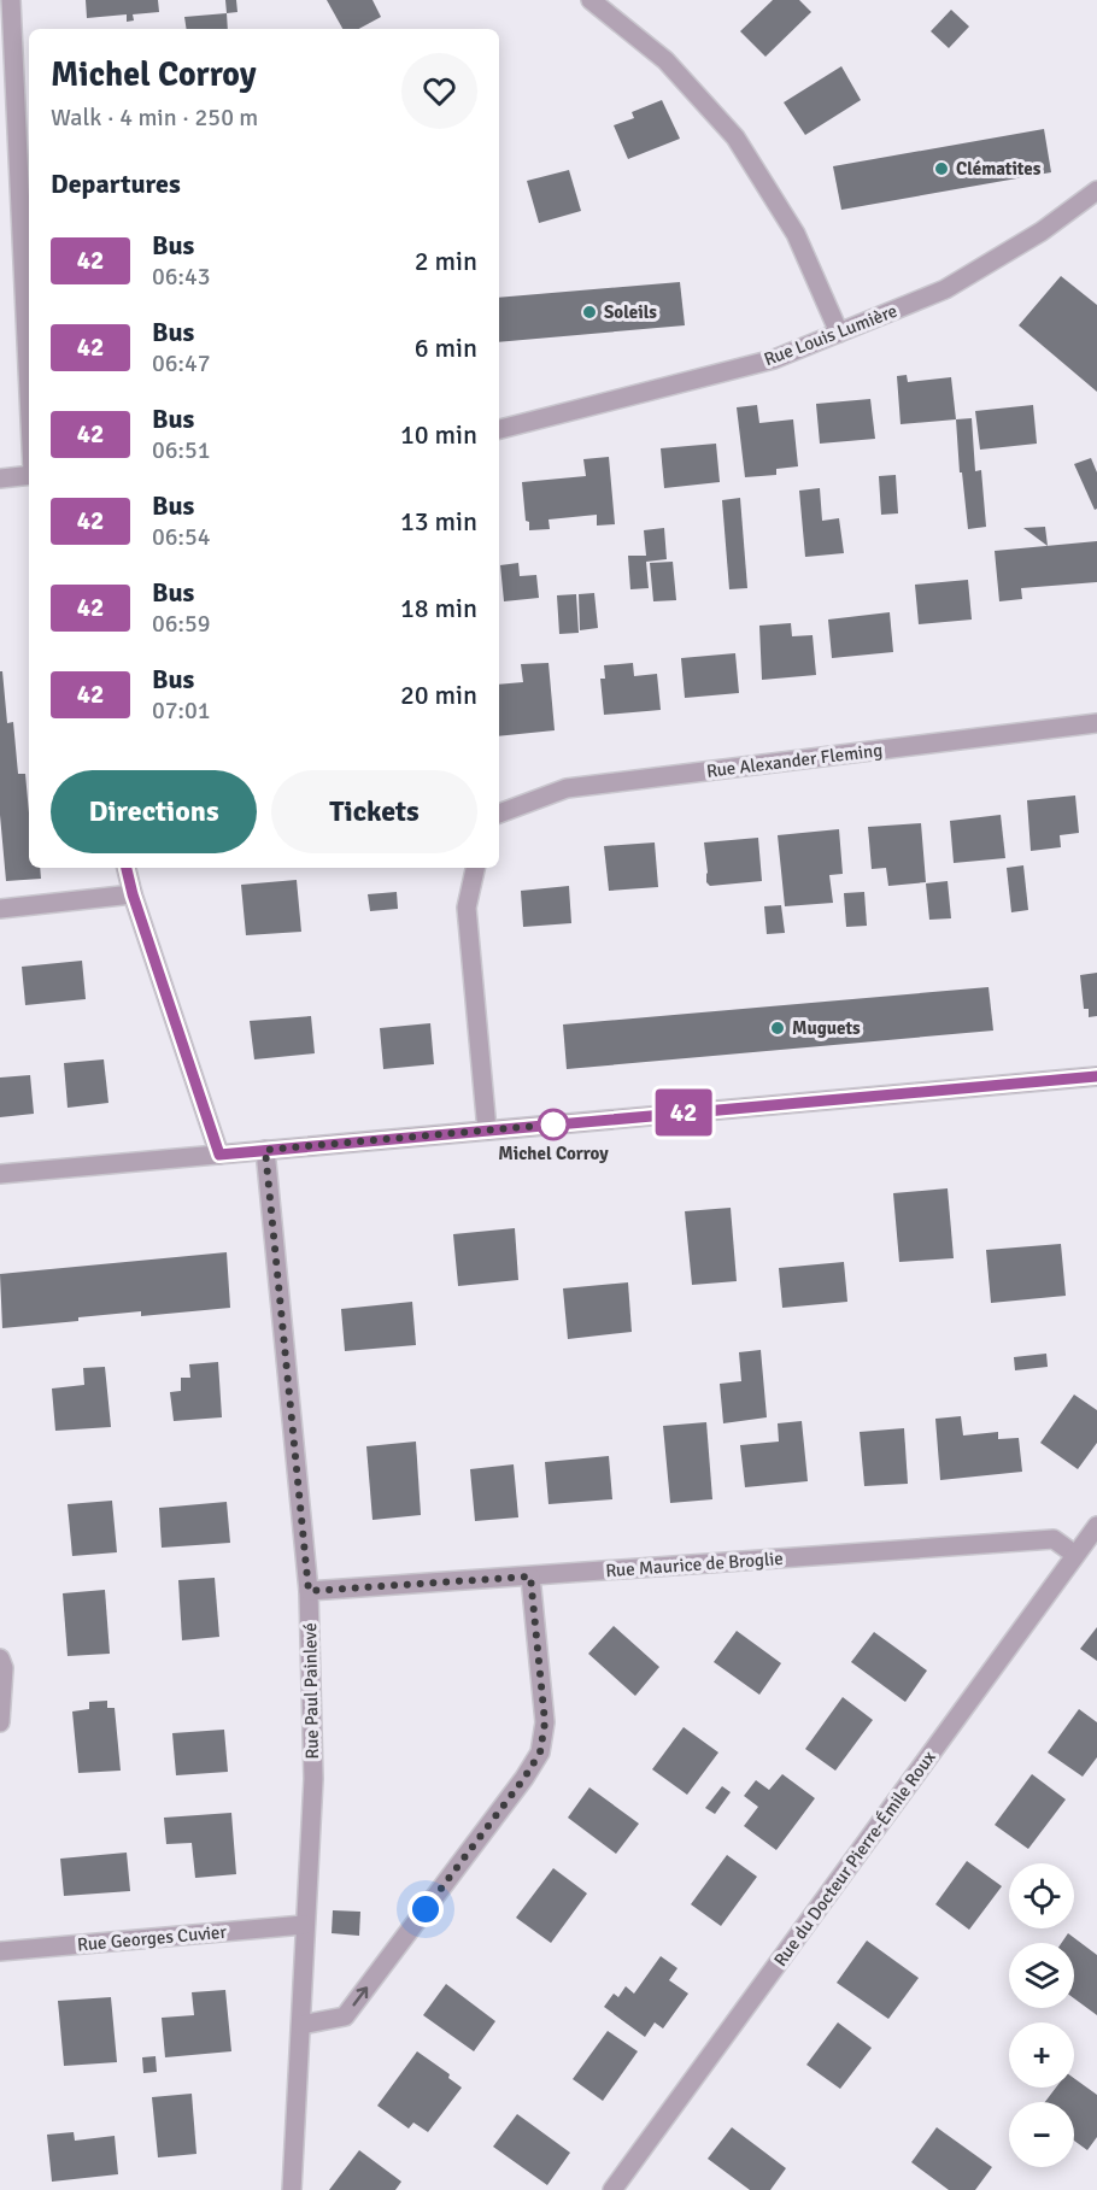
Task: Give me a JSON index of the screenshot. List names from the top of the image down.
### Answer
{
  "streets": {
    "street": [
      "Rue Louis Lumière",
      "Rue Alexander Fleming",
      "Rue Maurice de Broglie",
      "Rue Paul Painlevé",
      "Rue du Docteur Pierre-Émile Roux",
      "Rue Georges Cuvier"
    ]
  },
  "crossings": [
    ["Rue Maurice de Broglie", "Rue Paul Painlevé"],
    ["Rue Maurice de Broglie", "Rue du Docteur Pierre-Émile Roux"],
    ["Rue Paul Painlevé", "Rue Georges Cuvier"]
  ],
  "places": [
    "Clématites",
    "Soleils",
    "Muguets",
    "Michel Corroy"
  ],
  "lines": ["bus line 42"],
  "page": {
    "on_map": "42",
    "heading": [
      ["Michel Corroy", "Walk · 4 min · 250 m"],
      "Departures"
    ],
    "list": [
      {
        "mark": "42",
        "name": "Bus",
        "note": "06:43",
        "value": "2 min"
      },
      {
        "mark": "42",
        "name": "Bus",
        "note": "06:47",
        "value": "6 min"
      },
      {
        "mark": "42",
        "name": "Bus",
        "note": "06:51",
        "value": "10 min"
      },
      {
        "mark": "42",
        "name": "Bus",
        "note": "06:54",
        "value": "13 min"
      },
      {
        "mark": "42",
        "name": "Bus",
        "note": "06:59",
        "value": "18 min"
      },
      {
        "mark": "42",
        "name": "Bus",
        "note": "07:01",
        "value": "20 min"
      }
    ],
    "buttons": ["Directions", "Tickets"],
    "map_buttons": ["+", "−"]
  }
}
